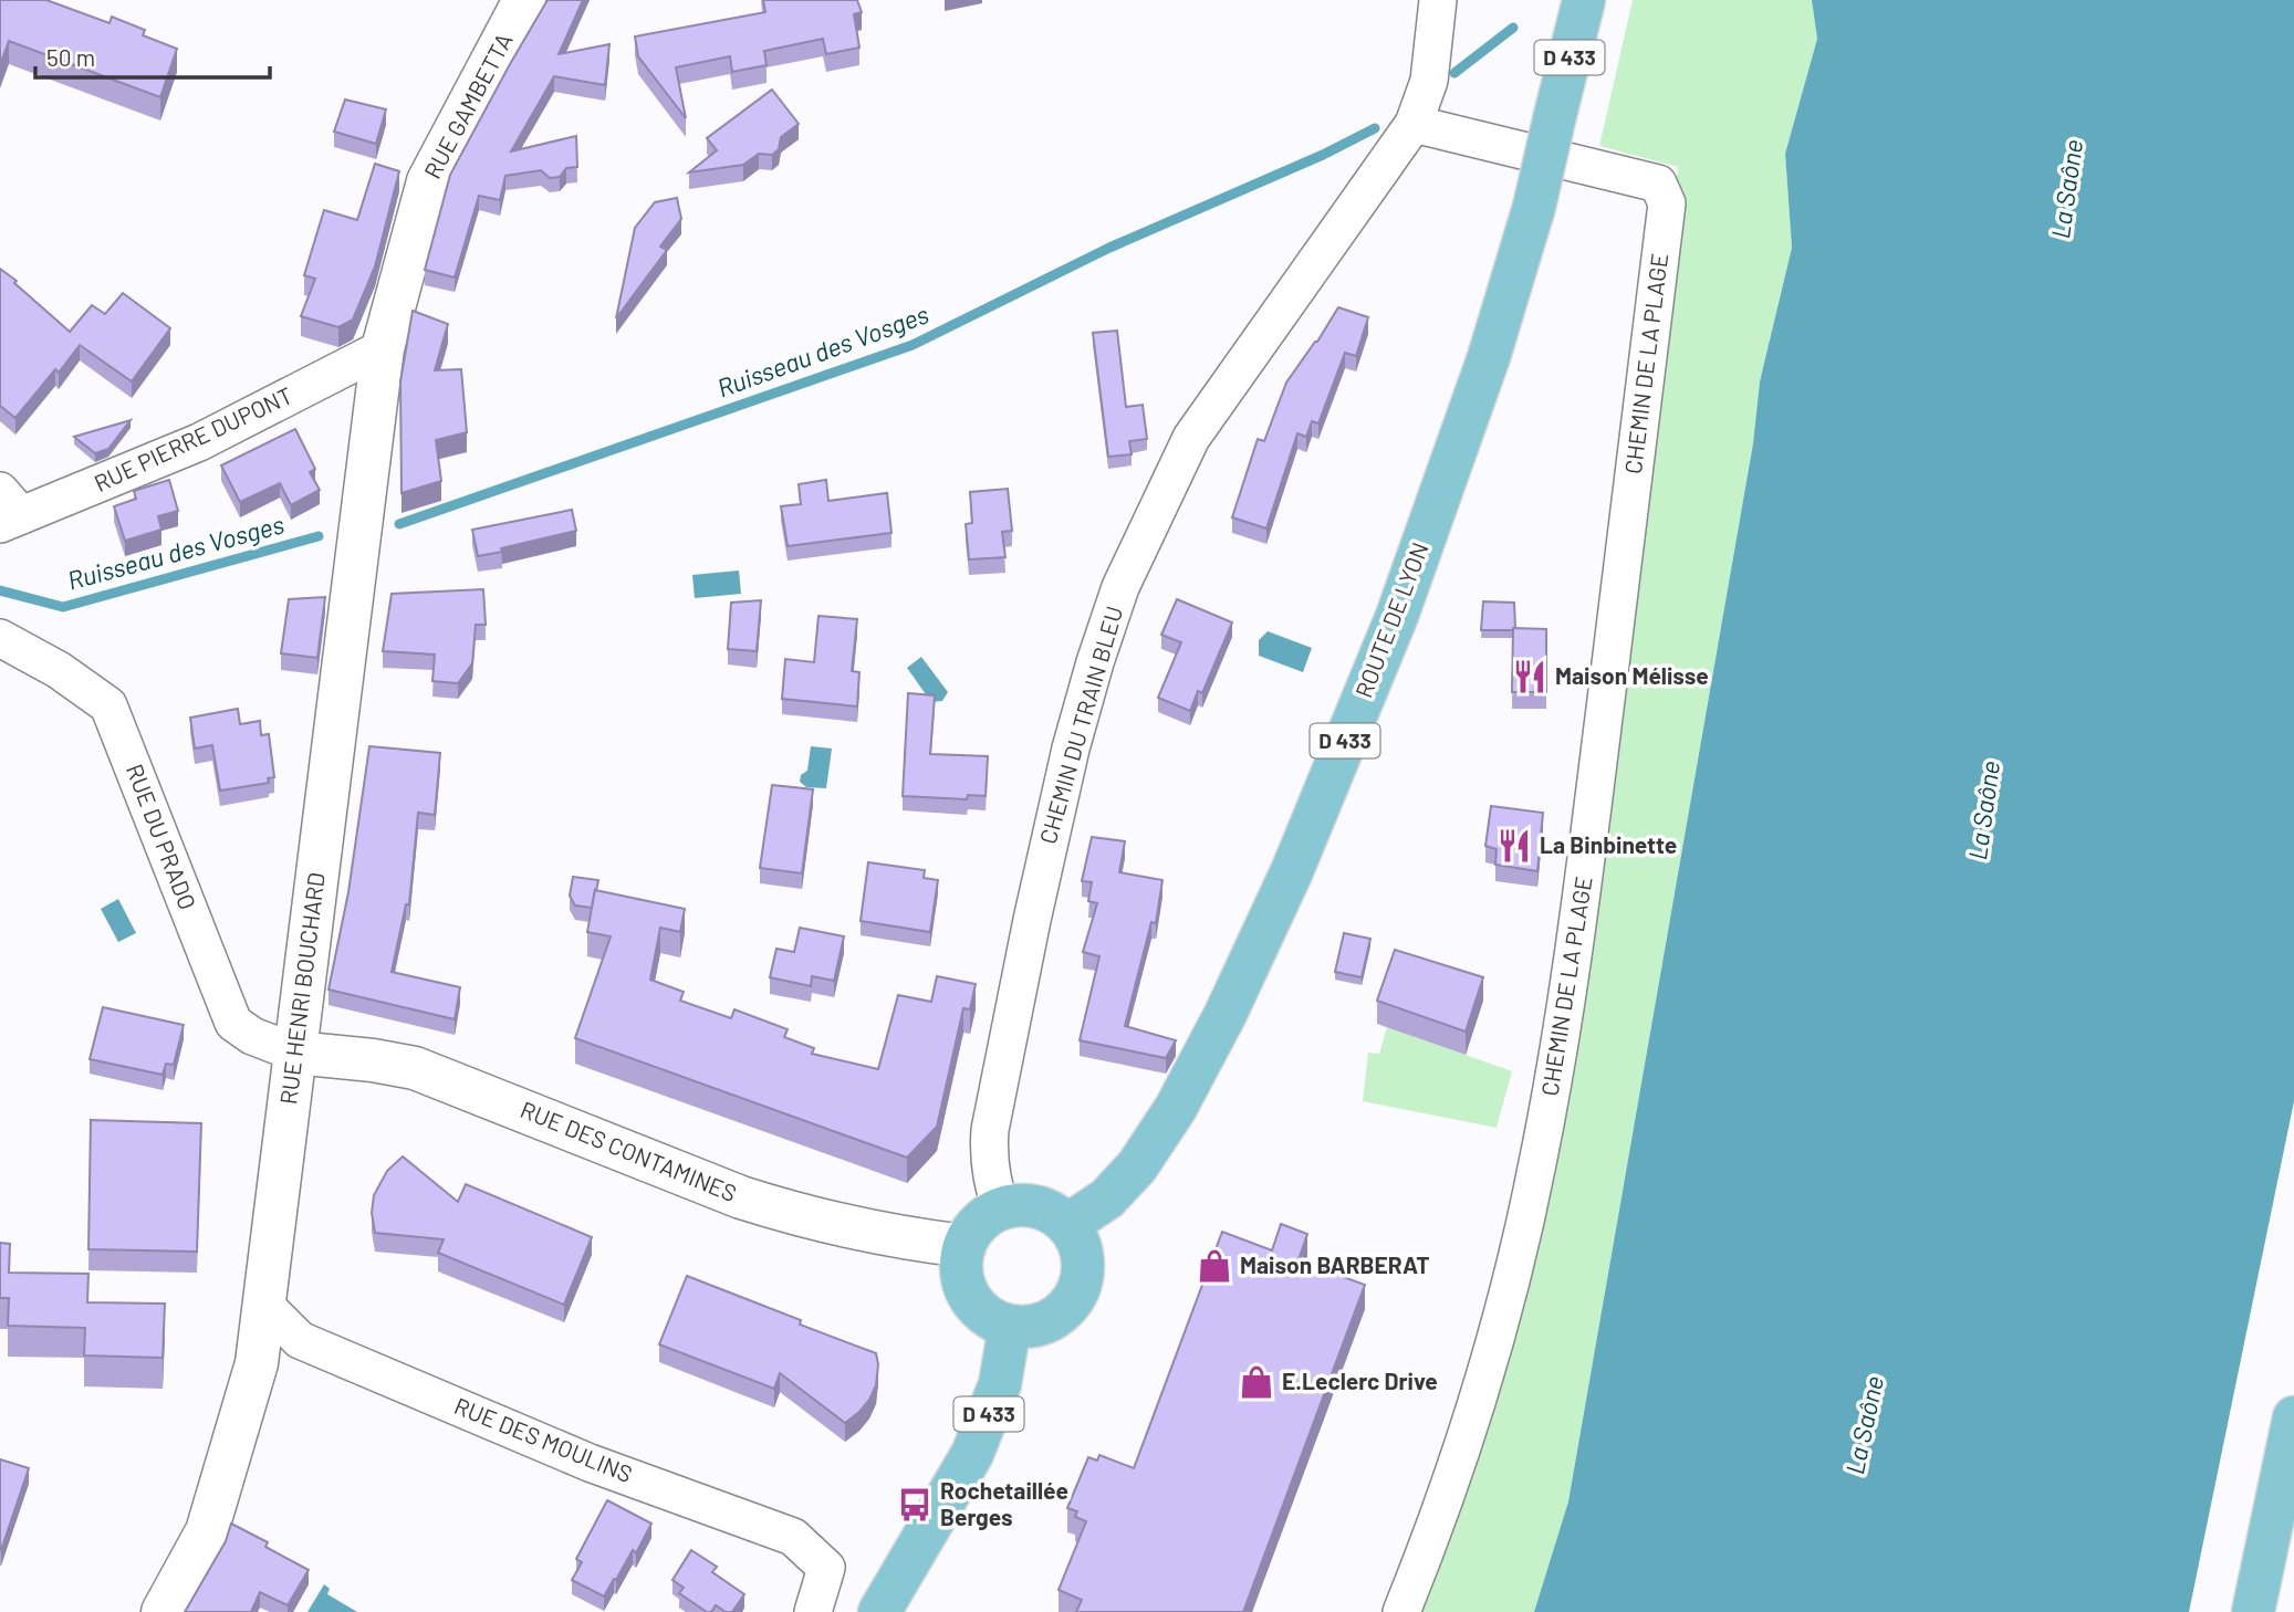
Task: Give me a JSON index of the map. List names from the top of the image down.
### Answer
{
  "streets": {
    "main road": ["D 433", "ROUTE DE LYON"],
    "street": [
      "RUE GAMBETTA",
      "CHEMIN DE LA PLAGE",
      "RUE PIERRE DUPONT",
      "CHEMIN DU TRAIN BLEU",
      "RUE DU PRADO",
      "RUE HENRI BOUCHARD",
      "RUE DES CONTAMINES",
      "RUE DES MOULINS"
    ]
  },
  "crossings": [
    ["D 433", "ROUTE DE LYON"],
    ["D 433", "CHEMIN DU TRAIN BLEU"],
    ["D 433", "RUE DES CONTAMINES"],
    ["RUE GAMBETTA", "RUE PIERRE DUPONT"],
    ["RUE GAMBETTA", "RUE HENRI BOUCHARD"],
    ["CHEMIN DE LA PLAGE", "CHEMIN DU TRAIN BLEU"],
    ["RUE PIERRE DUPONT", "RUE HENRI BOUCHARD"],
    ["ROUTE DE LYON", "CHEMIN DU TRAIN BLEU"],
    ["ROUTE DE LYON", "RUE DES CONTAMINES"],
    ["CHEMIN DU TRAIN BLEU", "RUE DES CONTAMINES"],
    ["RUE DU PRADO", "RUE HENRI BOUCHARD"],
    ["RUE DU PRADO", "RUE DES CONTAMINES"],
    ["RUE HENRI BOUCHARD", "RUE DES CONTAMINES"],
    ["RUE HENRI BOUCHARD", "RUE DES MOULINS"]
  ],
  "water": ["La Saône", "Ruisseau des Vosges"],
  "places": {
    "restaurant": ["Maison Mélisse", "La Binbinette"],
    "shop": ["Maison BARBERAT", "E.Leclerc Drive"],
    "bus stop": ["Rochetaillée Berges"]
  },
  "scale_bar": "50 m"
}
